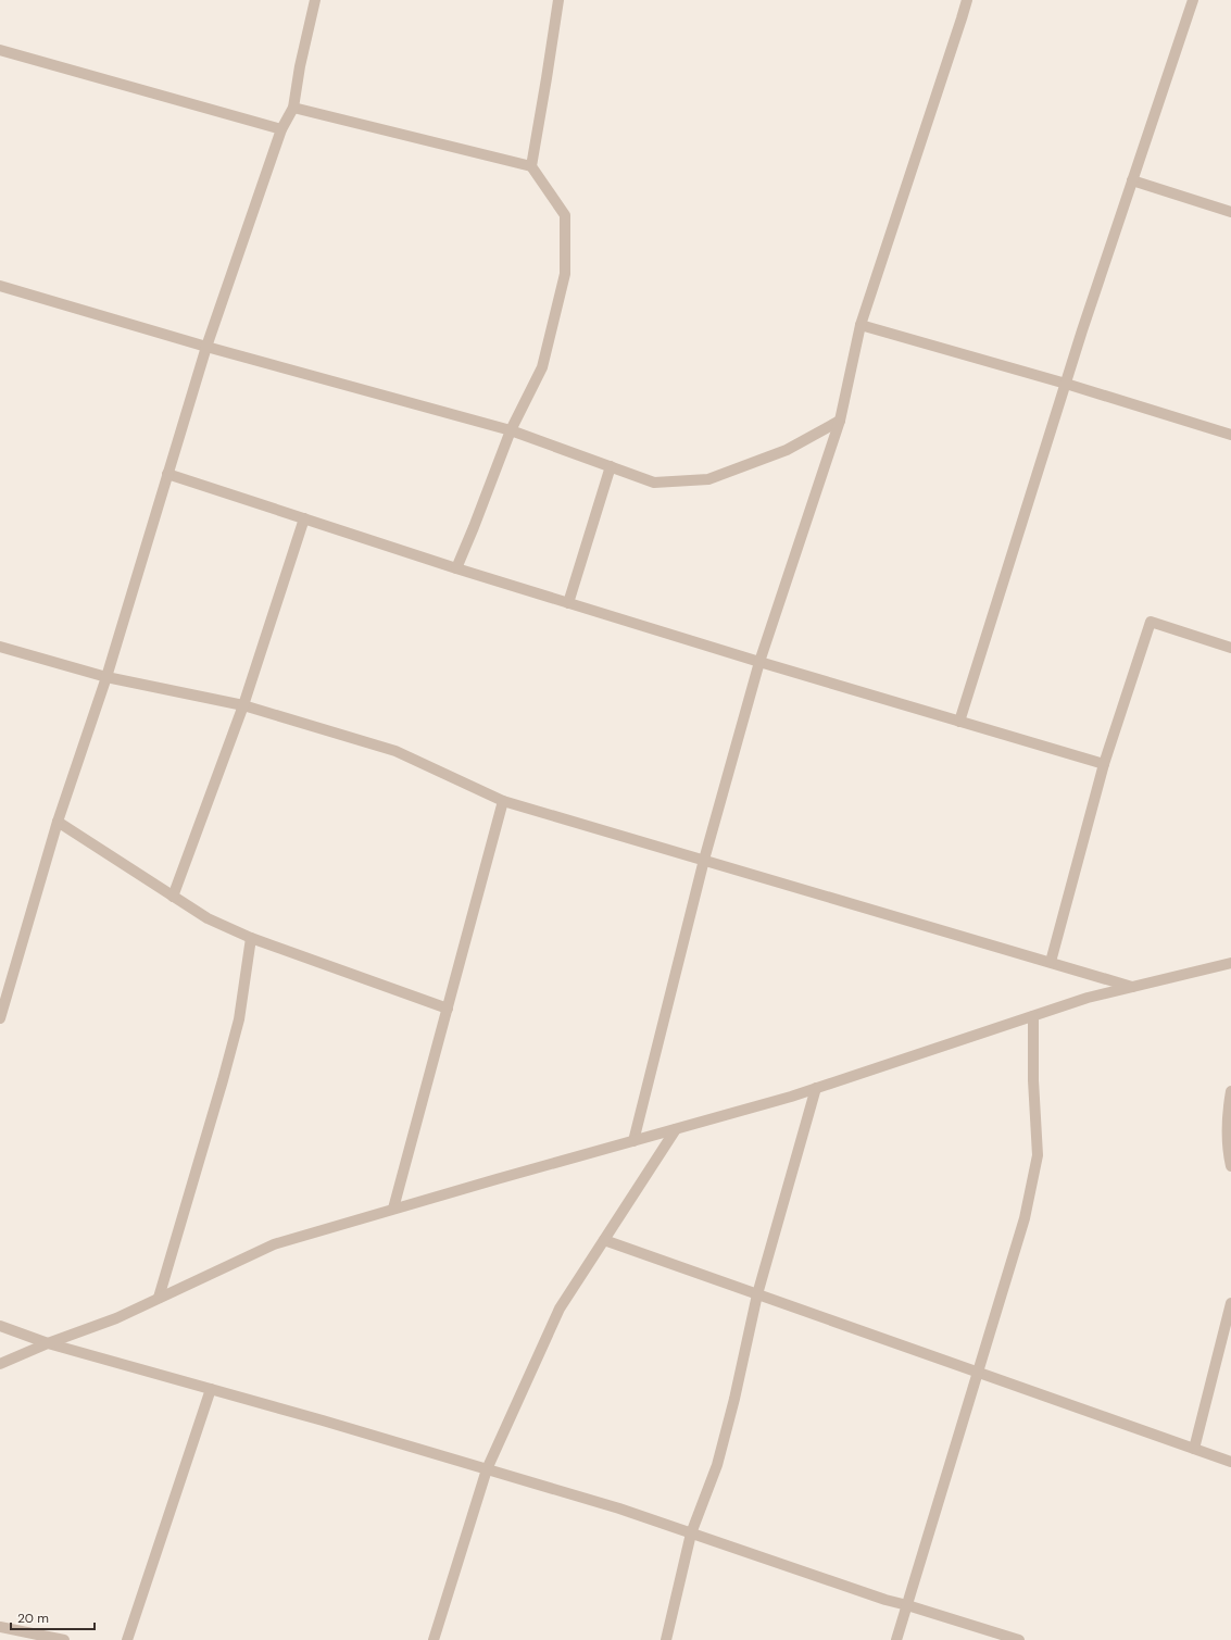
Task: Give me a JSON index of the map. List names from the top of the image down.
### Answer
{
  "scale_bar": "20 m"
}
